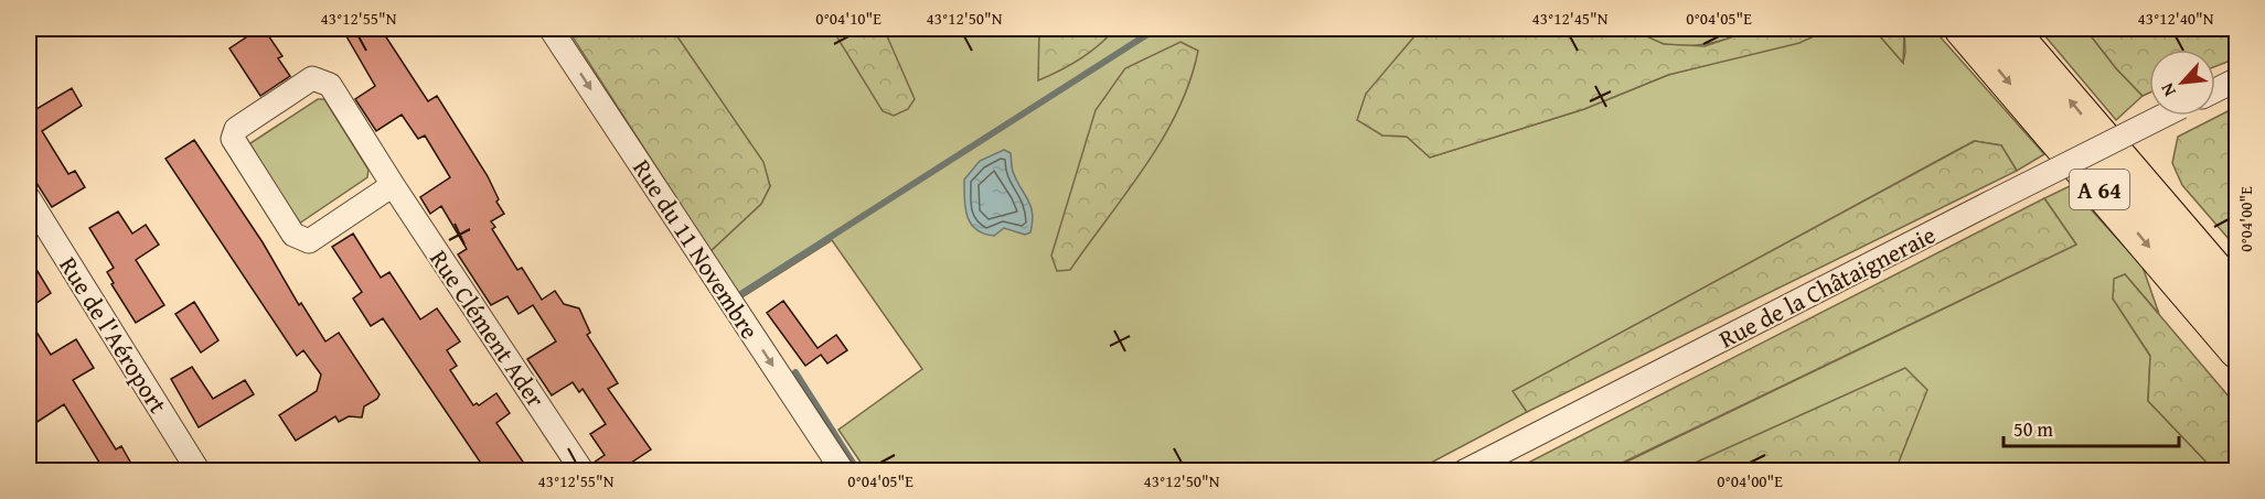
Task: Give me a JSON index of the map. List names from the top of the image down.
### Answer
{
  "streets": {
    "highway": ["A 64"],
    "street": [
      "Rue du 11 Novembre",
      "Rue de la Châtaigneraie",
      "Rue Clément Ader",
      "Rue de l'Aéroport"
    ]
  },
  "one_way": ["Rue du 11 Novembre"],
  "scale_bar": "50 m",
  "north": "bottom left",
  "coordinates": [
    "43°12'55\"N",
    "0°04'10\"E",
    "43°12'50\"N",
    "43°12'45\"N",
    "0°04'05\"E",
    "43°12'40\"N",
    "0°04'00\"E"
  ]
}
